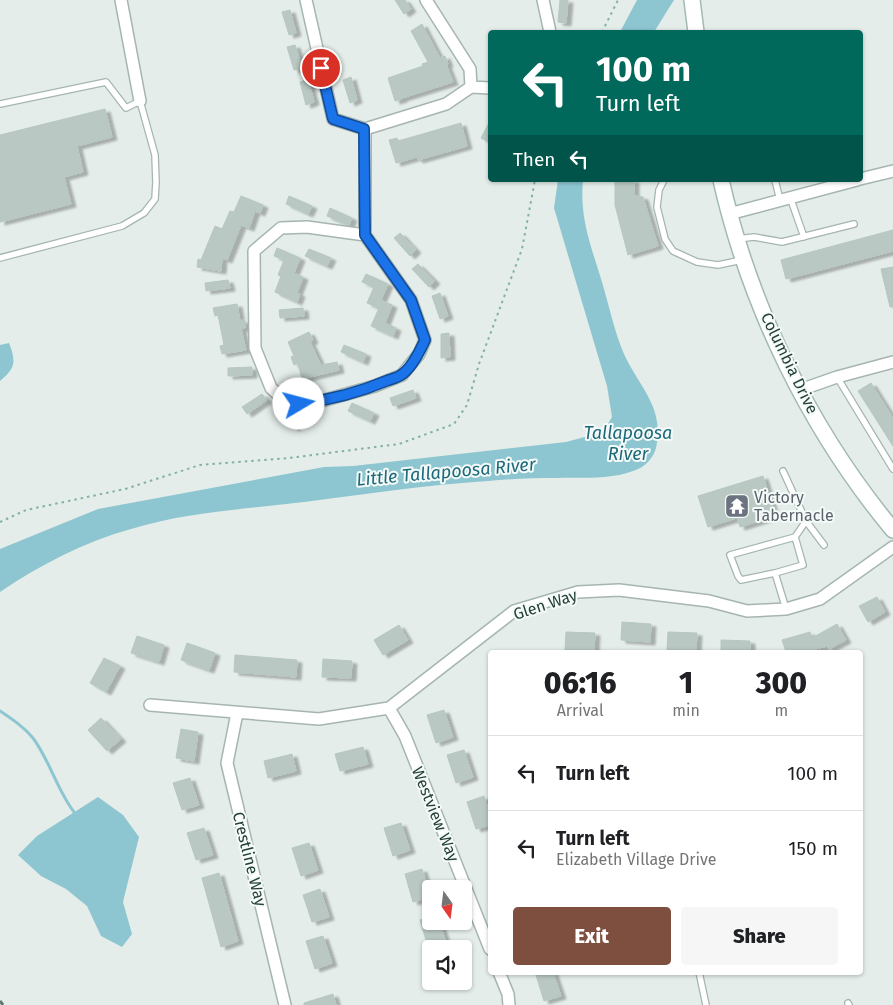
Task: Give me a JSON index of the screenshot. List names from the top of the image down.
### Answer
{
  "streets": {
    "main road": ["Columbia Drive"],
    "street": ["Glen Way", "Westview Way", "Crestline Way"]
  },
  "crossings": [
    ["Glen Way", "Westview Way"],
    ["Glen Way", "Crestline Way"]
  ],
  "water": ["Tallapoosa River", "Little Tallapoosa River"],
  "places": {
    "temple": ["Victory Tabernacle"]
  },
  "north": "bottom",
  "page": {
    "turn": ["100 m", "Turn left"],
    "then": "Then",
    "eta": [
      "06:16",
      "Arrival",
      "1",
      "min",
      "300",
      "m"
    ],
    "list": [
      {
        "name": "Turn left",
        "value": "100 m"
      },
      {
        "name": "Turn left",
        "note": "Elizabeth Village Drive",
        "value": "150 m"
      }
    ],
    "buttons": ["Exit", "Share"]
  }
}
